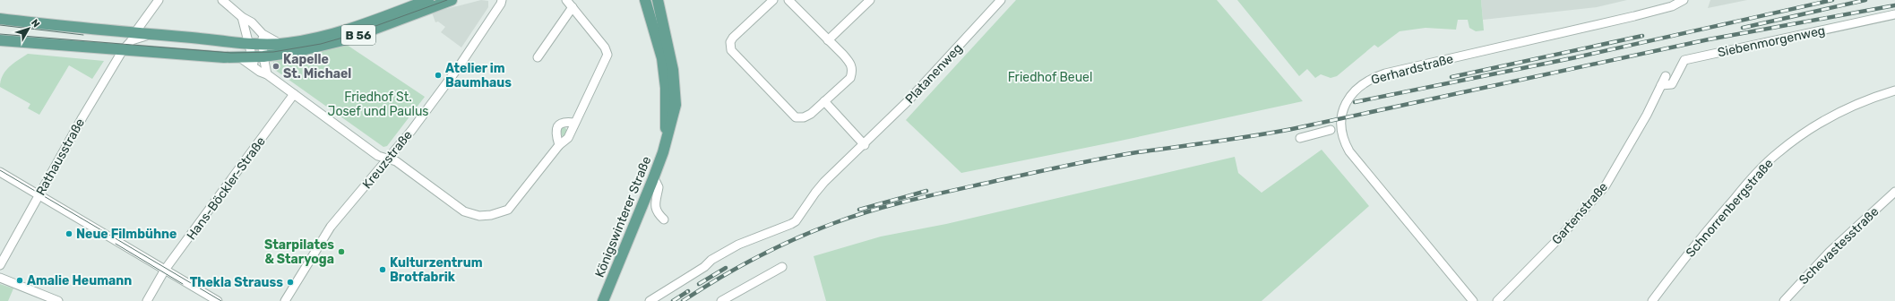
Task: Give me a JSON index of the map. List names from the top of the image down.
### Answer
{
  "streets": {
    "main road": ["B 56", "Königswinterer Straße"],
    "street": [
      "Siebenmorgenweg",
      "Gerhardstraße",
      "Platanenweg",
      "Rathausstraße",
      "Kreuzstraße",
      "Hans-Böckler-Straße",
      "Schnorrenbergstraße",
      "Gartenstraße",
      "Schevastesstraße"
    ]
  },
  "crossings": [
    ["B 56", "Rathausstraße"],
    ["Siebenmorgenweg", "Gartenstraße"]
  ],
  "parks": ["Friedhof Beuel", "Friedhof St. Josef und Paulus"],
  "places": [
    "Kapelle St. Michael",
    "Atelier im Baumhaus",
    "Neue Filmbühne",
    "Starpilates & Staryoga",
    "Kulturzentrum Brotfabrik",
    "Amalie Heumann",
    "Thekla Strauss"
  ],
  "north": "top right"
}
